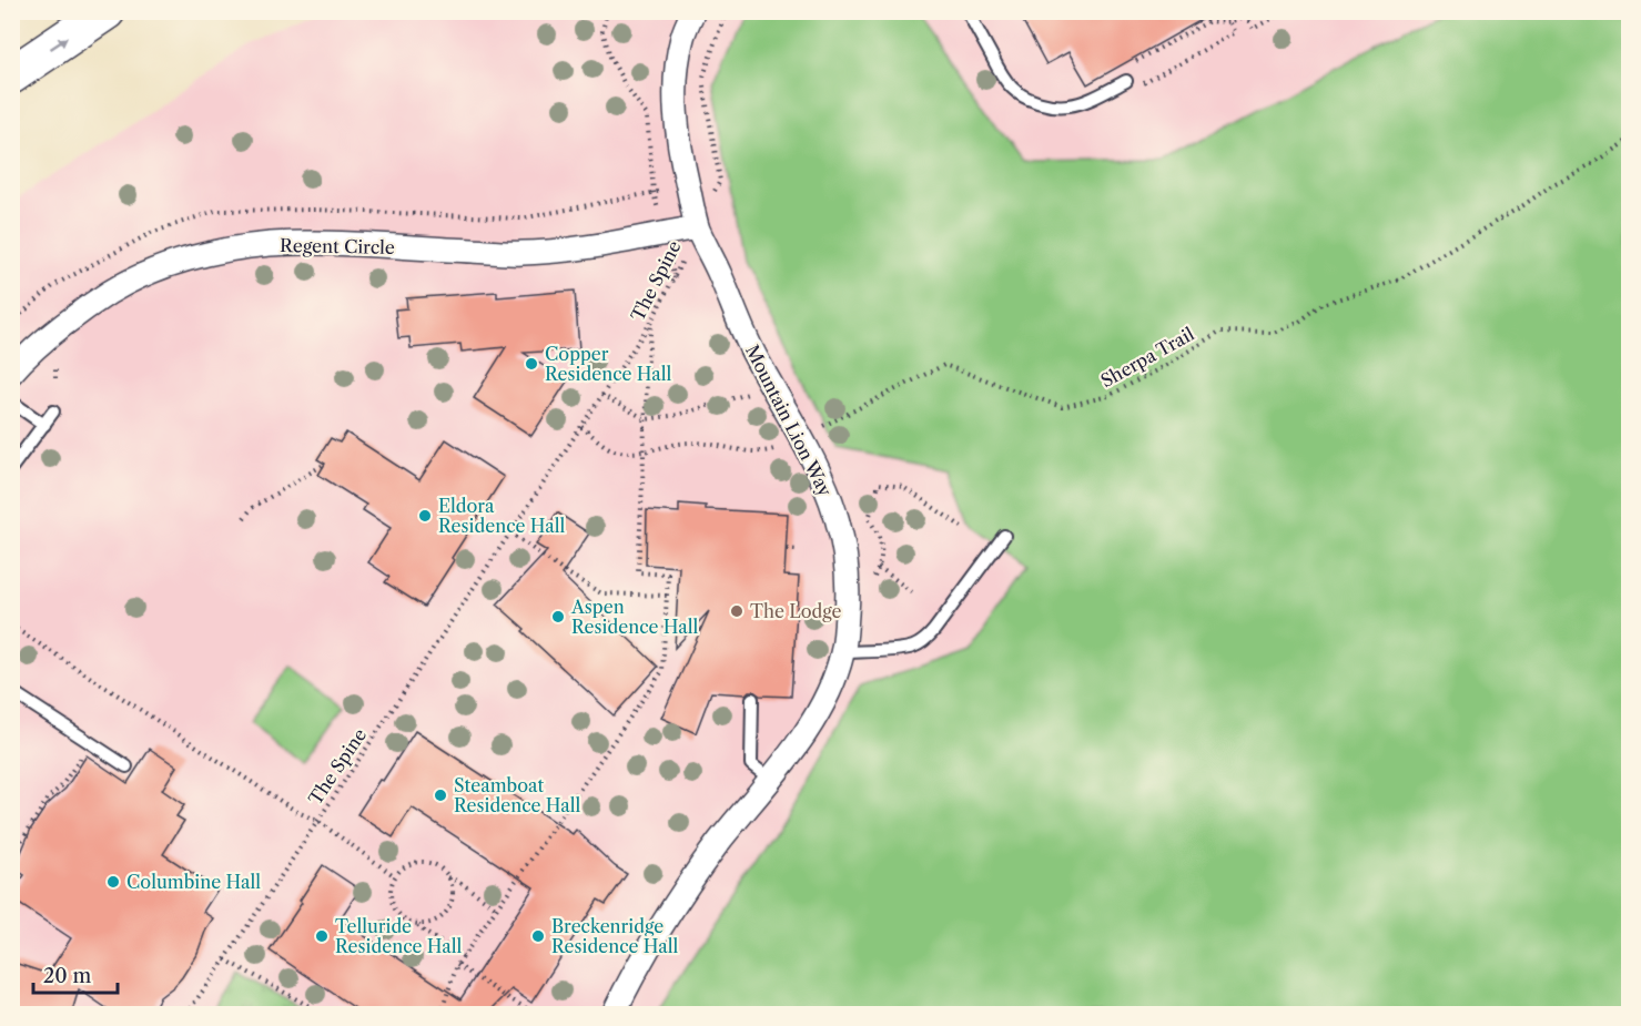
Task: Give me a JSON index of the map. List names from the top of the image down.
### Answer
{
  "streets": {
    "street": ["Regent Circle", "Mountain Lion Way"],
    "path": ["The Spine", "Sherpa Trail"]
  },
  "crossings": [
    ["Regent Circle", "The Spine"],
    ["Regent Circle", "Mountain Lion Way"],
    ["The Spine", "Sherpa Trail"],
    ["The Spine", "Mountain Lion Way"],
    ["Sherpa Trail", "Mountain Lion Way"]
  ],
  "places": [
    "Copper Residence Hall",
    "Eldora Residence Hall",
    "The Lodge",
    "Aspen Residence Hall",
    "Steamboat Residence Hall",
    "Columbine Hall",
    "Telluride Residence Hall",
    "Breckenridge Residence Hall"
  ],
  "scale_bar": "20 m"
}
